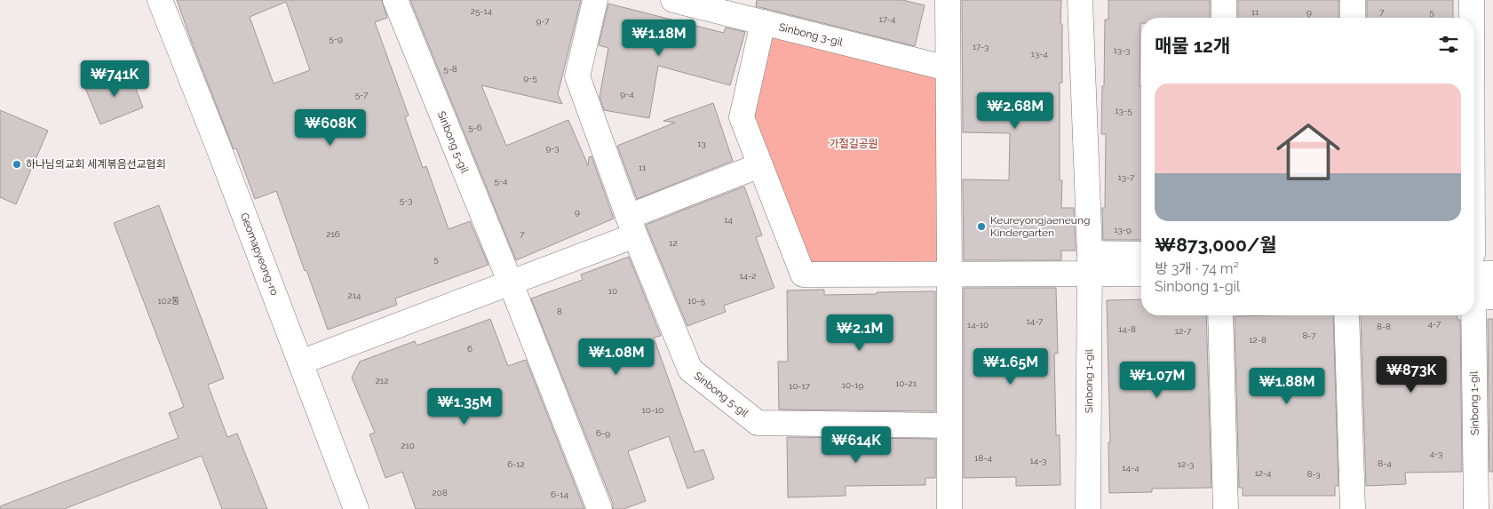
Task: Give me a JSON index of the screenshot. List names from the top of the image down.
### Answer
{
  "streets": {
    "street": [
      "Sinbong 3-gil",
      "Sinbong 5-gil",
      "Geomapyeong-ro",
      "Sinbong 1-gil"
    ]
  },
  "parks": ["가절길공원"],
  "places": ["하나님의교회 세계볶음선교협회", "Keureyongjaeneung Kindergarten"],
  "house_numbers": [
    "25-14",
    "11",
    "9",
    "7",
    "5",
    "17-4",
    "9-7",
    "5-9",
    "17-3",
    "13-3",
    "13-4",
    "5-8",
    "9-5",
    "9-4",
    "5-7",
    "13-5",
    "5-6",
    "13",
    "9-3",
    "11",
    "13-7",
    "5-4",
    "5-3",
    "9",
    "14",
    "13-9",
    "216",
    "7",
    "12",
    "5",
    "14-2",
    "10",
    "214",
    "102동",
    "10-5",
    "8",
    "14-7",
    "4-7",
    "14-10",
    "8-8",
    "14-8",
    "12-7",
    "8-7",
    "12-8",
    "6",
    "212",
    "10-21",
    "10-19",
    "10-17",
    "10-10",
    "6-9",
    "210",
    "4-3",
    "18-4",
    "14-3",
    "8-4",
    "6-12",
    "12-3",
    "14-4",
    "12-4",
    "8-3",
    "208",
    "6-14"
  ],
  "page": {
    "heading": "매물 12개",
    "price": [
      "₩1.18M",
      "₩741K",
      "₩2.68M",
      "₩608K",
      "₩2.1M",
      "₩1.08M",
      "₩1.65M",
      "₩873K",
      "₩1.07M",
      "₩1.88M",
      "₩1.35M",
      "₩614K"
    ],
    "list": [
      {
        "name": "₩873,000/월",
        "note": "방 3개 · 74 m² · Sinbong 1-gil"
      }
    ]
  }
}
